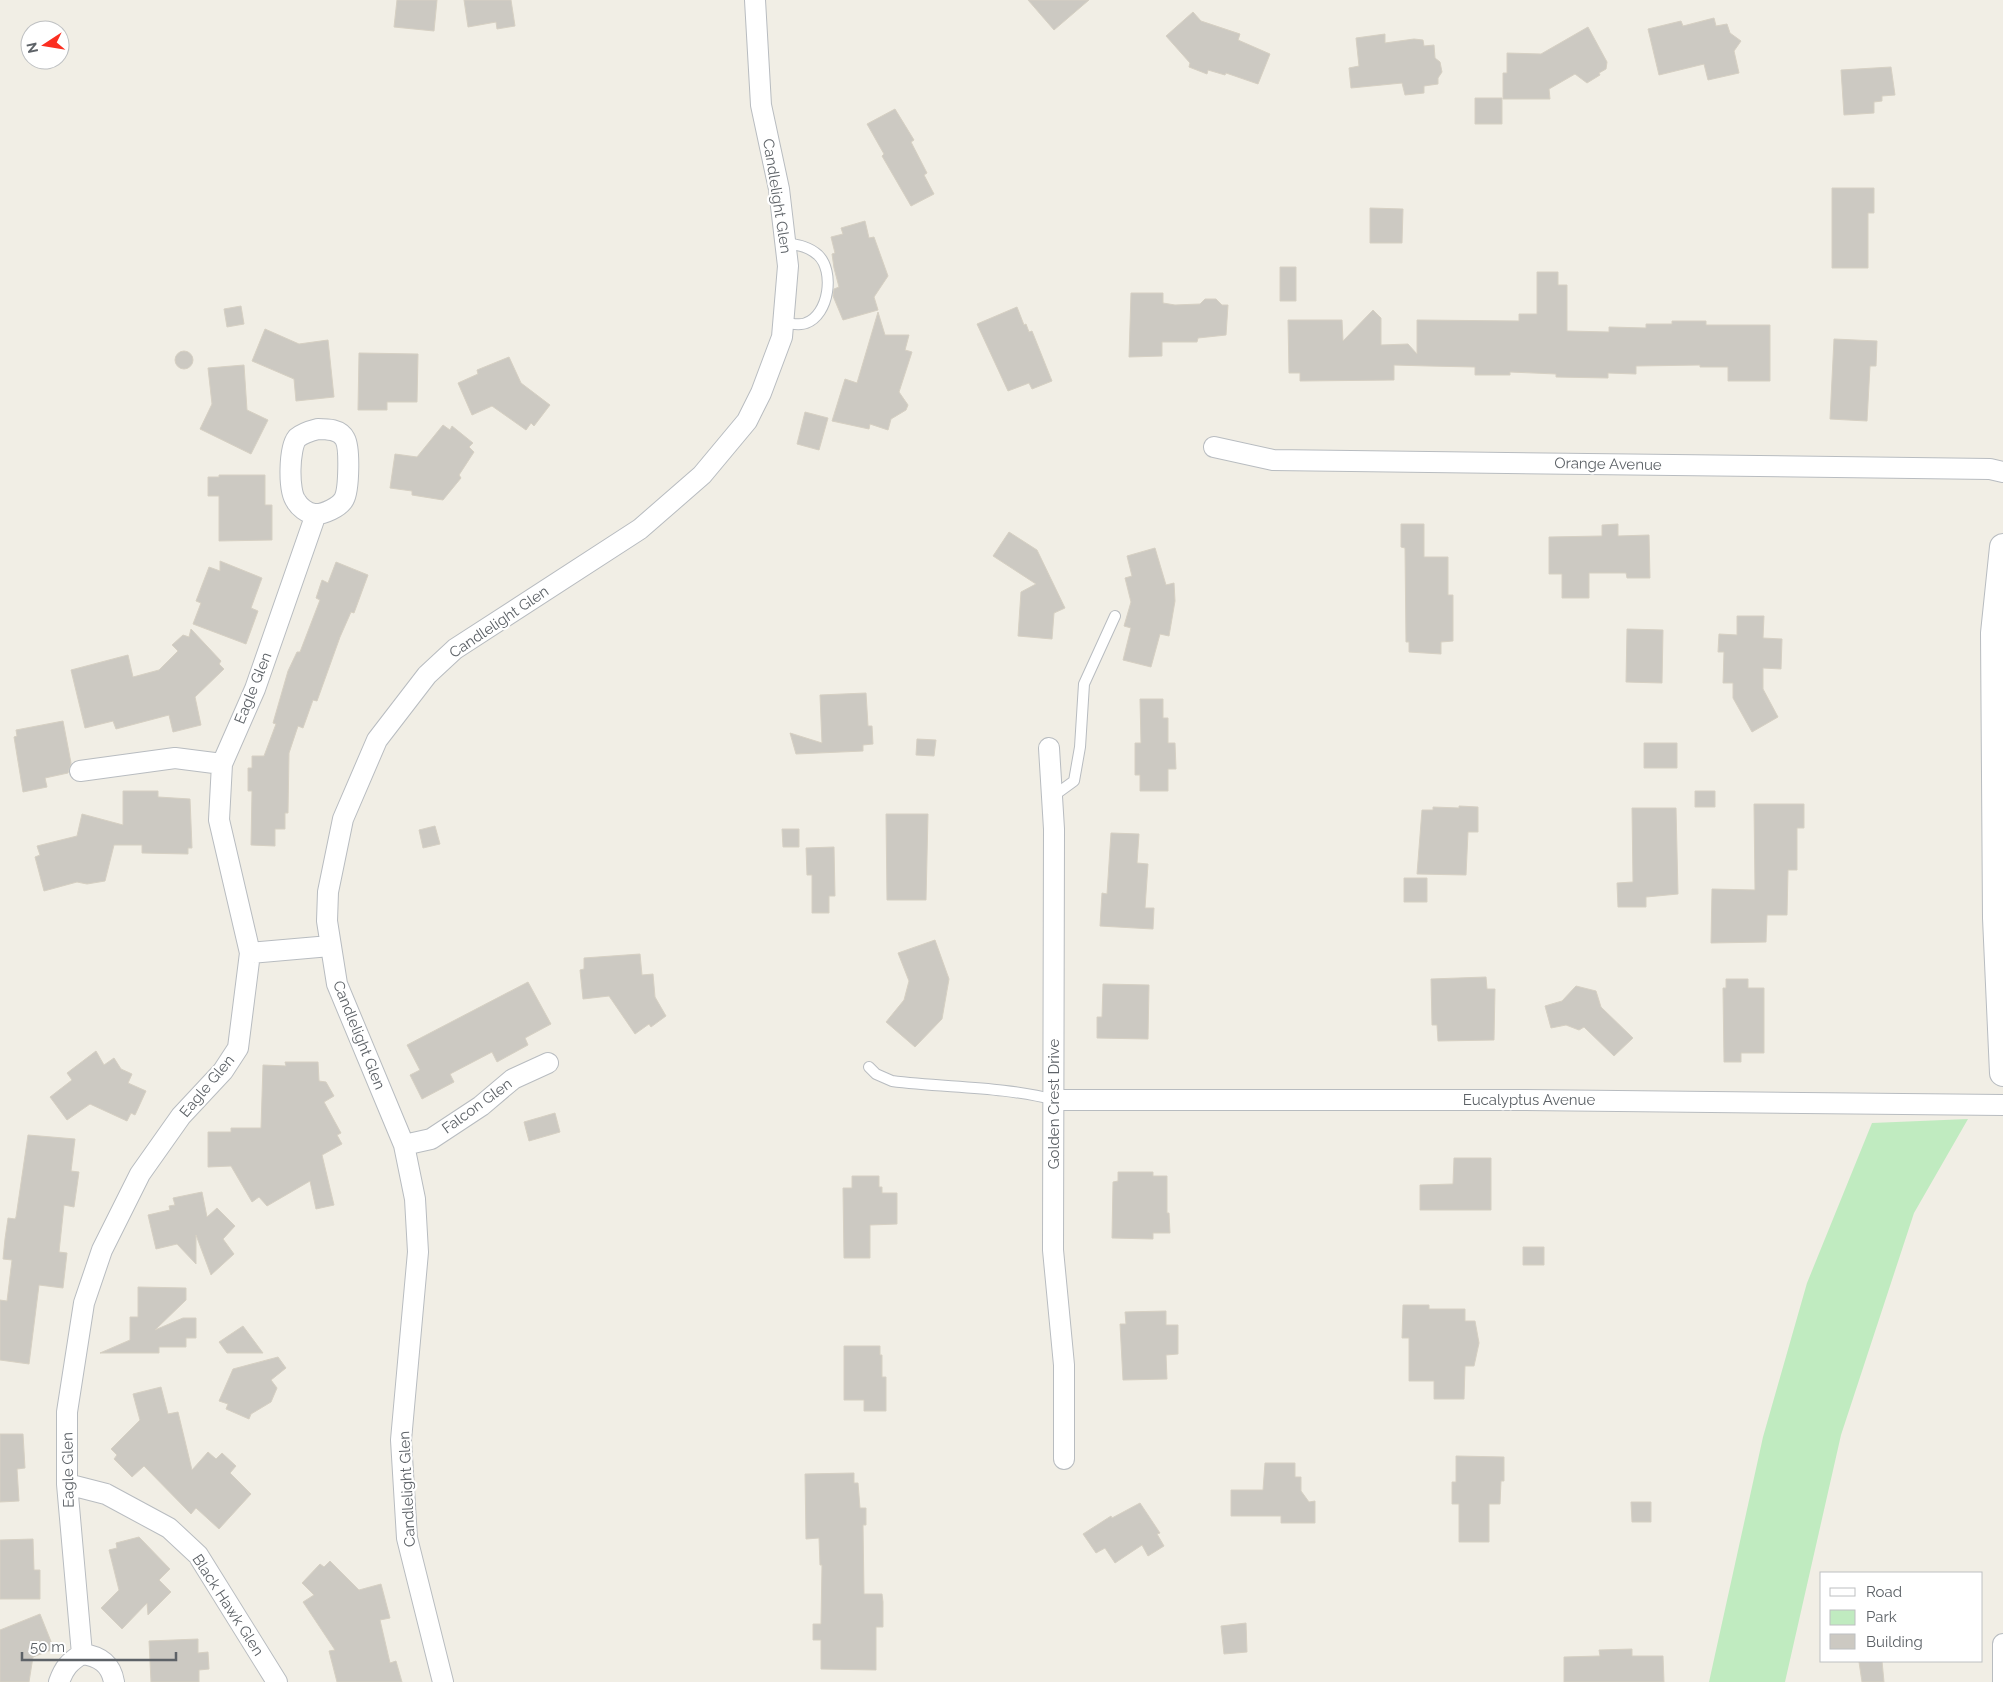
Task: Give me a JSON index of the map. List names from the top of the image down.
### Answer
{
  "streets": {
    "street": [
      "Candlelight Glen",
      "Orange Avenue",
      "Eagle Glen",
      "Eucalyptus Avenue",
      "Golden Crest Drive",
      "Falcon Glen",
      "Black Hawk Glen"
    ]
  },
  "crossings": [
    ["Candlelight Glen", "Falcon Glen"],
    ["Eagle Glen", "Black Hawk Glen"],
    ["Eucalyptus Avenue", "Golden Crest Drive"]
  ],
  "legend": ["Road", "Park", "Building"],
  "scale_bar": "50 m",
  "north": "left"
}
